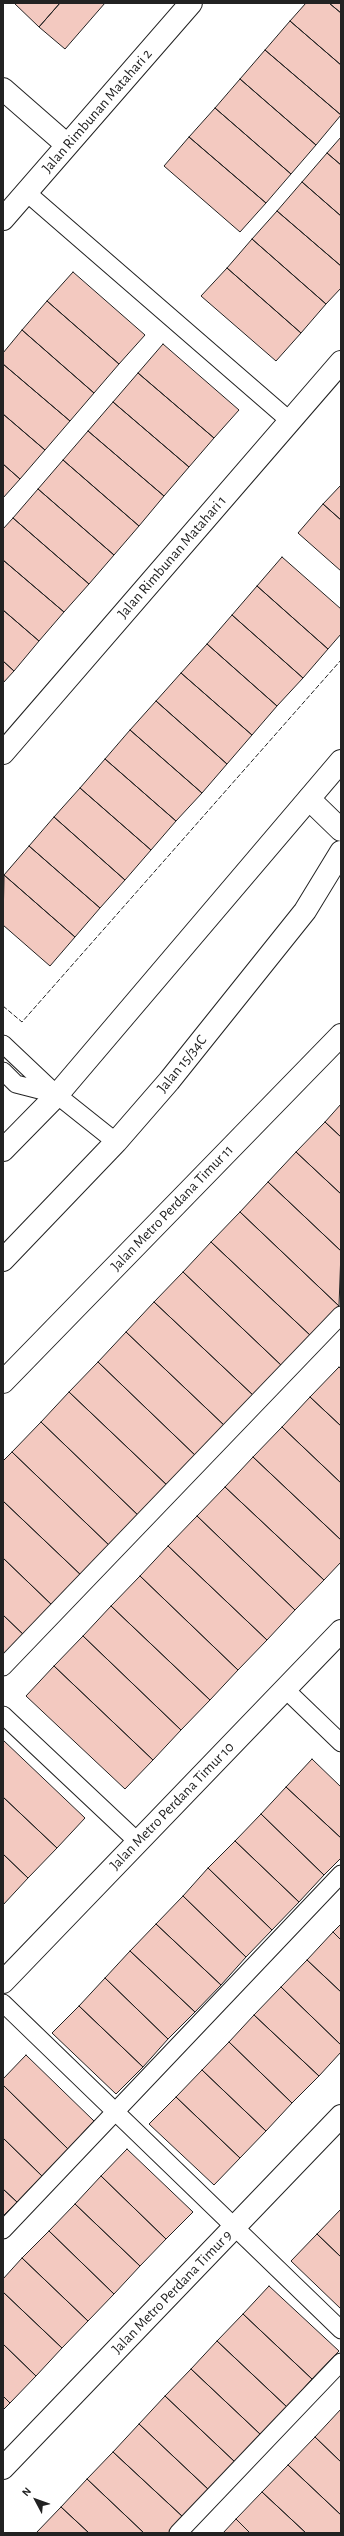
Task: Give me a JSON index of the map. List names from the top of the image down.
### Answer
{
  "streets": {
    "street": [
      "Jalan Rimbunan Matahari 2",
      "Jalan Rimbunan Matahari 1",
      "Jalan 15/34C",
      "Jalan Metro Perdana Timur 11",
      "Jalan Metro Perdana Timur 10",
      "Jalan Metro Perdana Timur 9"
    ]
  },
  "north": "top left"
}
